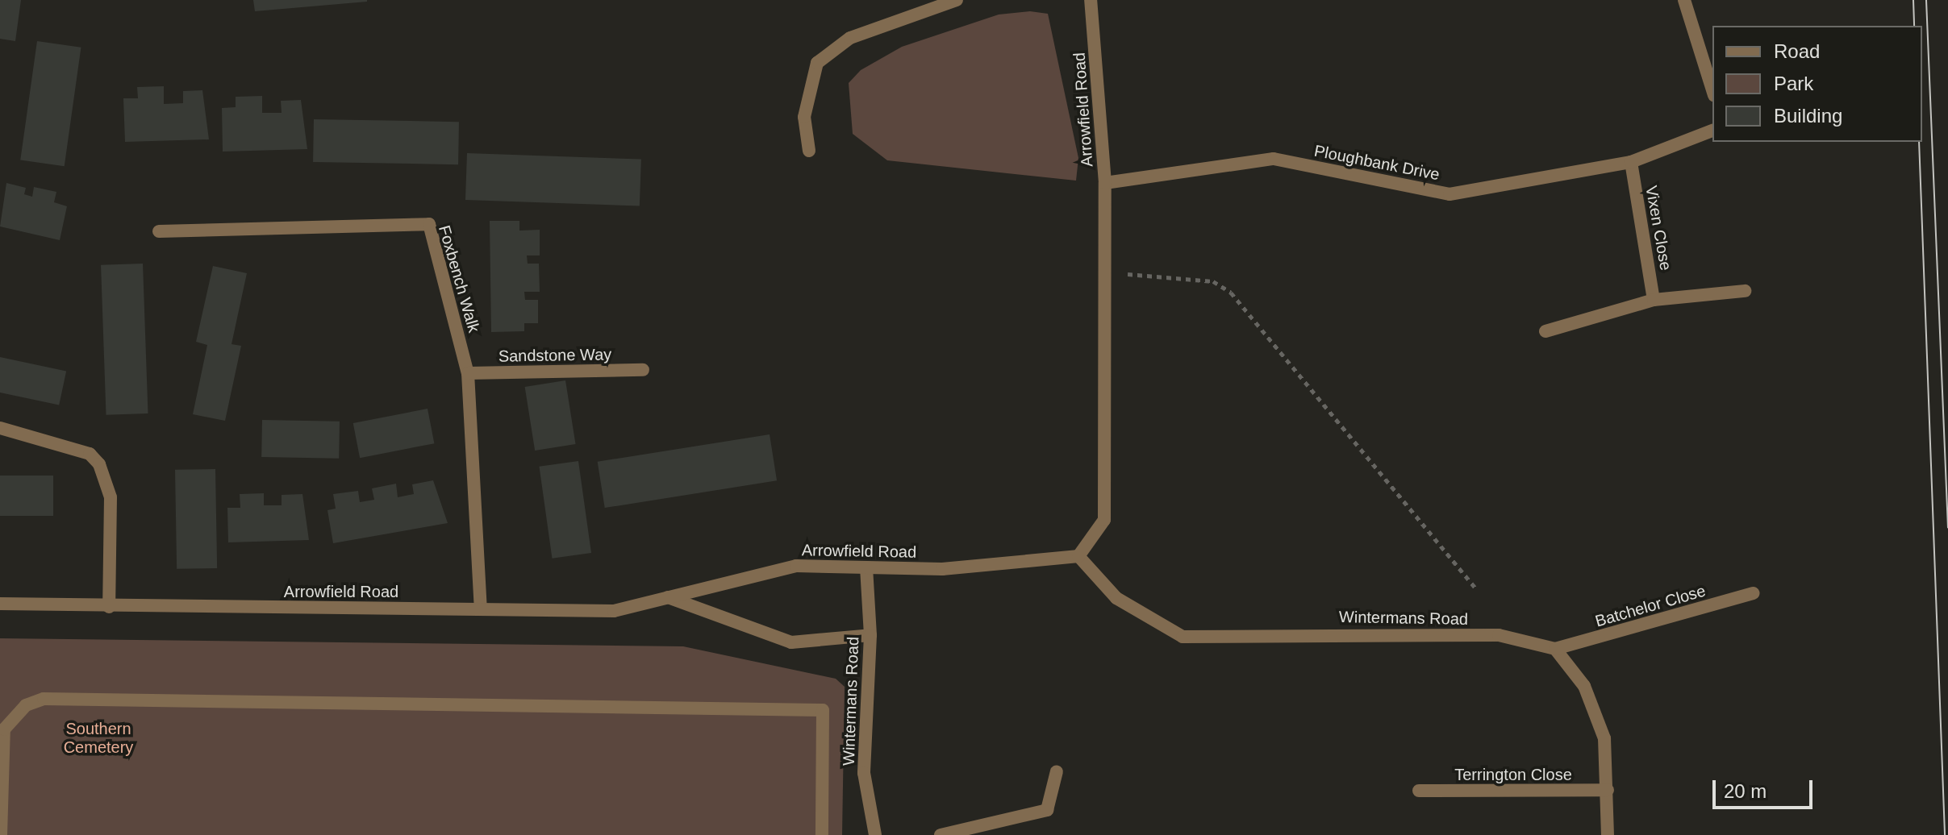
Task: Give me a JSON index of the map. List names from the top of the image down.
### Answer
{
  "streets": {
    "street": [
      "Arrowfield Road",
      "Ploughbank Drive",
      "Vixen Close",
      "Foxbench Walk",
      "Sandstone Way",
      "Batchelor Close",
      "Wintermans Road",
      "Terrington Close"
    ]
  },
  "crossings": [
    ["Arrowfield Road", "Ploughbank Drive"],
    ["Arrowfield Road", "Foxbench Walk"],
    ["Arrowfield Road", "Wintermans Road"],
    ["Ploughbank Drive", "Vixen Close"],
    ["Foxbench Walk", "Sandstone Way"],
    ["Batchelor Close", "Wintermans Road"]
  ],
  "parks": ["Southern Cemetery"],
  "legend": ["Road", "Park", "Building"],
  "scale_bar": "20 m"
}
